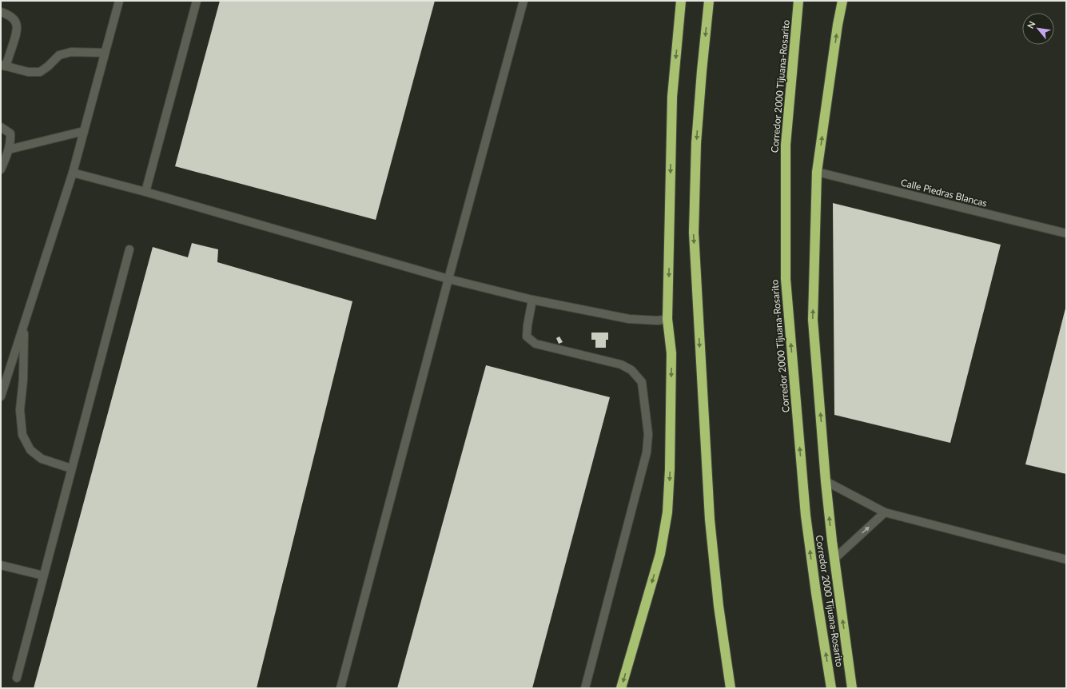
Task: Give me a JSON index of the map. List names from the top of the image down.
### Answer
{
  "streets": {
    "highway": ["Corredor 2000 Tijuana-Rosarito"],
    "street": ["Calle Piedras Blancas"]
  },
  "north": "top left"
}
